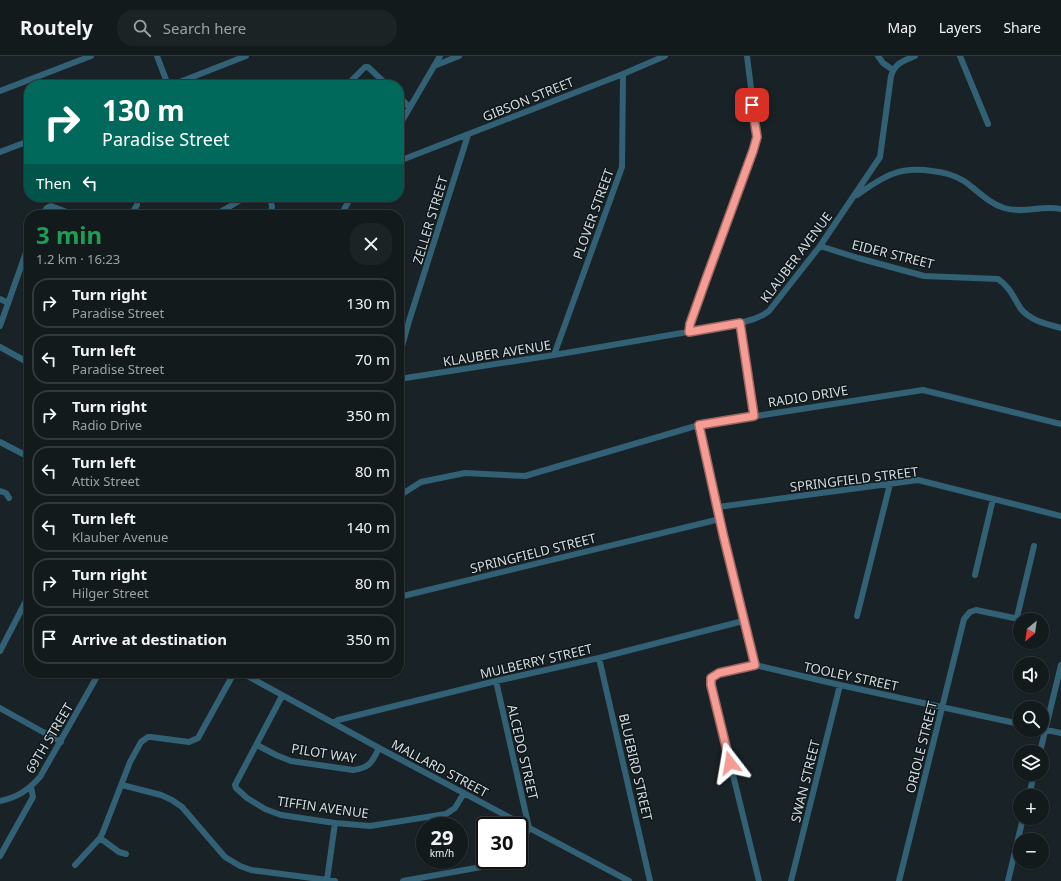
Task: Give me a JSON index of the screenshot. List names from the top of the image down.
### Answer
{
  "streets": {
    "street": [
      "GIBSON STREET",
      "PLOVER STREET",
      "ZELLER STREET",
      "EIDER STREET",
      "KLAUBER AVENUE",
      "RADIO DRIVE",
      "SPRINGFIELD STREET",
      "MULBERRY STREET",
      "TOOLEY STREET",
      "69TH STREET",
      "ORIOLE STREET",
      "ALCEDO STREET",
      "PILOT WAY",
      "BLUEBIRD STREET",
      "MALLARD STREET",
      "SWAN STREET",
      "TIFFIN AVENUE"
    ]
  },
  "crossings": [
    ["GIBSON STREET", "PLOVER STREET"],
    ["GIBSON STREET", "ZELLER STREET"],
    ["PLOVER STREET", "KLAUBER AVENUE"],
    ["EIDER STREET", "KLAUBER AVENUE"],
    ["MULBERRY STREET", "ALCEDO STREET"],
    ["MULBERRY STREET", "BLUEBIRD STREET"],
    ["MULBERRY STREET", "MALLARD STREET"],
    ["TOOLEY STREET", "ORIOLE STREET"],
    ["TOOLEY STREET", "SWAN STREET"],
    ["ALCEDO STREET", "MALLARD STREET"],
    ["PILOT WAY", "MALLARD STREET"],
    ["PILOT WAY", "TIFFIN AVENUE"],
    ["MALLARD STREET", "TIFFIN AVENUE"]
  ],
  "north": "bottom left",
  "page": {
    "header": "Routely",
    "search": "Search here",
    "nav": ["Map", "Layers", "Share"],
    "turn": ["130 m", "Paradise Street"],
    "then": "Then",
    "heading": ["3 min", "1.2 km · 16:23"],
    "list": [
      {
        "name": "Turn right",
        "note": "Paradise Street",
        "value": "130 m"
      },
      {
        "name": "Turn left",
        "note": "Paradise Street",
        "value": "70 m"
      },
      {
        "name": "Turn right",
        "note": "Radio Drive",
        "value": "350 m"
      },
      {
        "name": "Turn left",
        "note": "Attix Street",
        "value": "80 m"
      },
      {
        "name": "Turn left",
        "note": "Klauber Avenue",
        "value": "140 m"
      },
      {
        "name": "Turn right",
        "note": "Hilger Street",
        "value": "80 m"
      },
      {
        "name": "Arrive at destination",
        "value": "350 m"
      }
    ],
    "map_buttons": ["+", "−"],
    "speed": "29 km/h",
    "limit": "30"
  }
}
